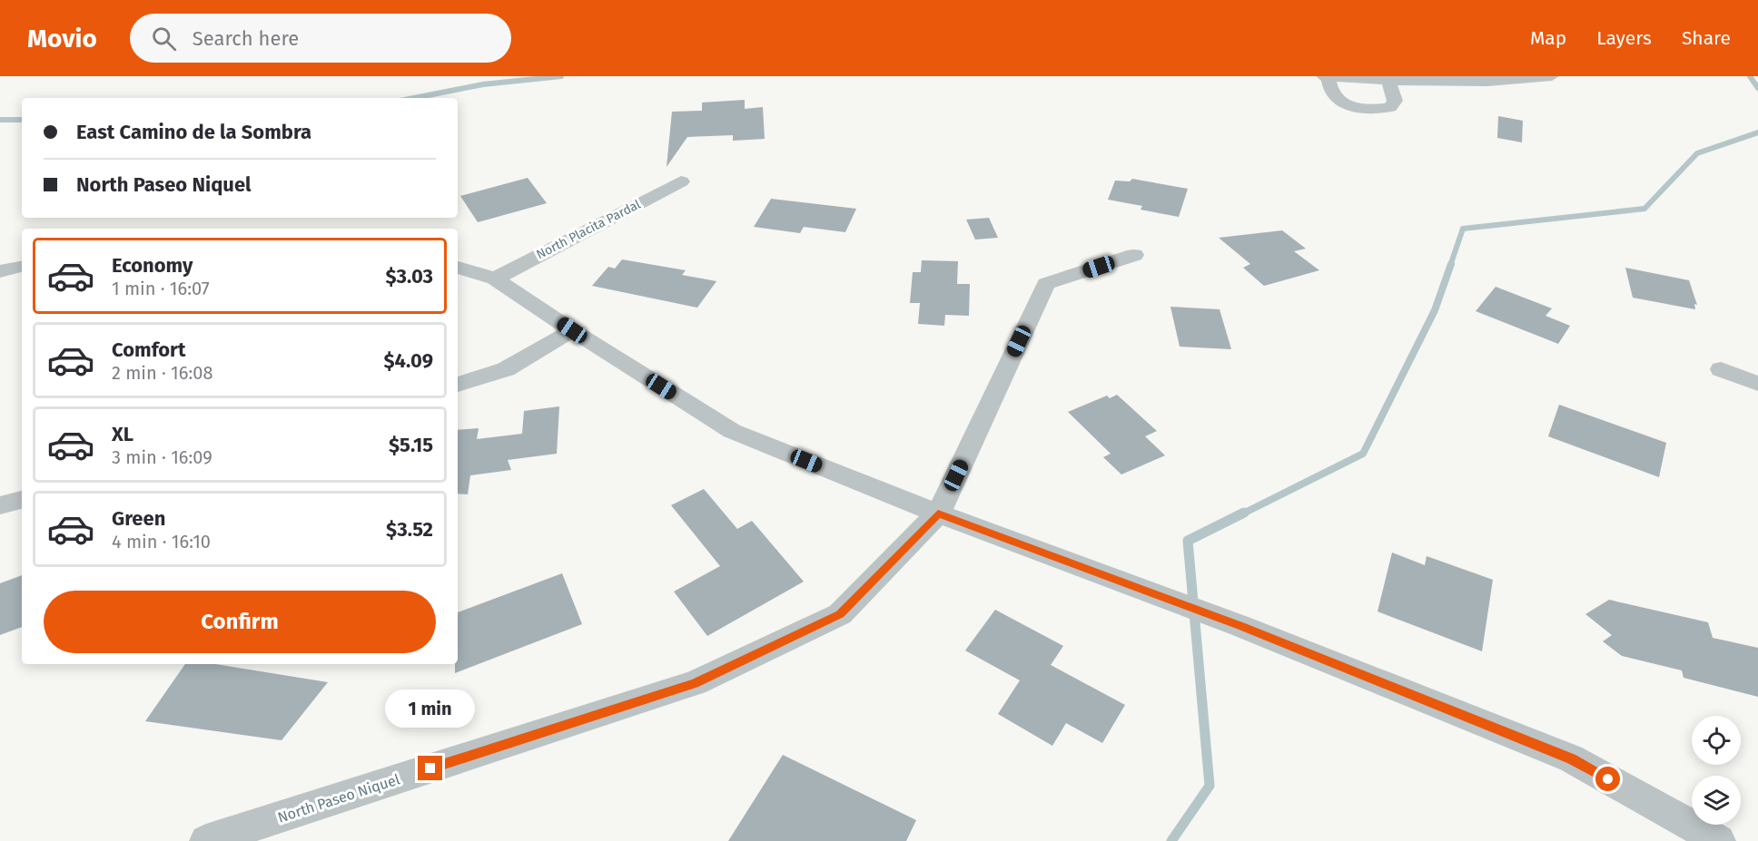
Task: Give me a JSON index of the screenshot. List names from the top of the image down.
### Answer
{
  "streets": {
    "street": ["North Placita Pardal", "North Paseo Niquel"]
  },
  "page": {
    "header": "Movio",
    "search": "Search here",
    "nav": ["Map", "Layers", "Share"],
    "banner": ["East Camino de la Sombra", "North Paseo Niquel"],
    "list": [
      {
        "name": "Economy",
        "note": "1 min · 16:07",
        "value": "$3.03"
      },
      {
        "name": "Comfort",
        "note": "2 min · 16:08",
        "value": "$4.09"
      },
      {
        "name": "XL",
        "note": "3 min · 16:09",
        "value": "$5.15"
      },
      {
        "name": "Green",
        "note": "4 min · 16:10",
        "value": "$3.52"
      }
    ],
    "buttons": "Confirm",
    "bubble": "1 min"
  }
}
